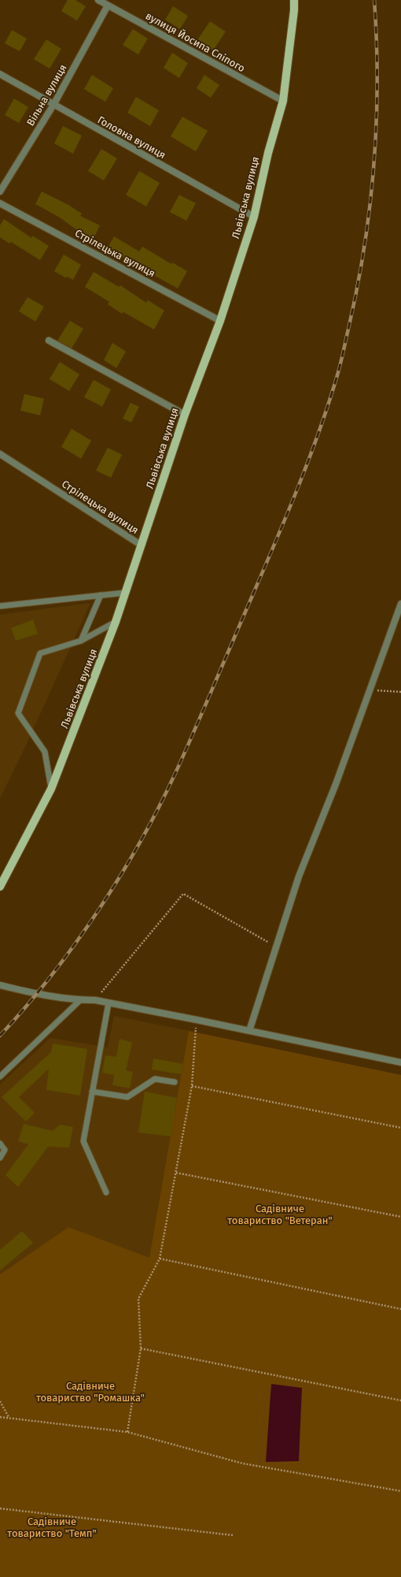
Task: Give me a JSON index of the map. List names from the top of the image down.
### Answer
{
  "streets": {
    "main road": ["Львівська вулиця"],
    "street": [
      "вулиця Йосипа Сліпого",
      "Вільна вулиця",
      "Головна вулиця",
      "Стрілецька вулиця"
    ]
  },
  "crossings": [
    ["вулиця Йосипа Сліпого", "Вільна вулиця"],
    ["вулиця Йосипа Сліпого", "Львівська вулиця"],
    ["Вільна вулиця", "Головна вулиця"],
    ["Головна вулиця", "Львівська вулиця"],
    ["Львівська вулиця", "Стрілецька вулиця"]
  ],
  "parks": ["Садівниче товариство \"Ветеран\"", "Садівниче товариство \"Ромашка\"", "Садівниче товариство \"Темп\""]
}
